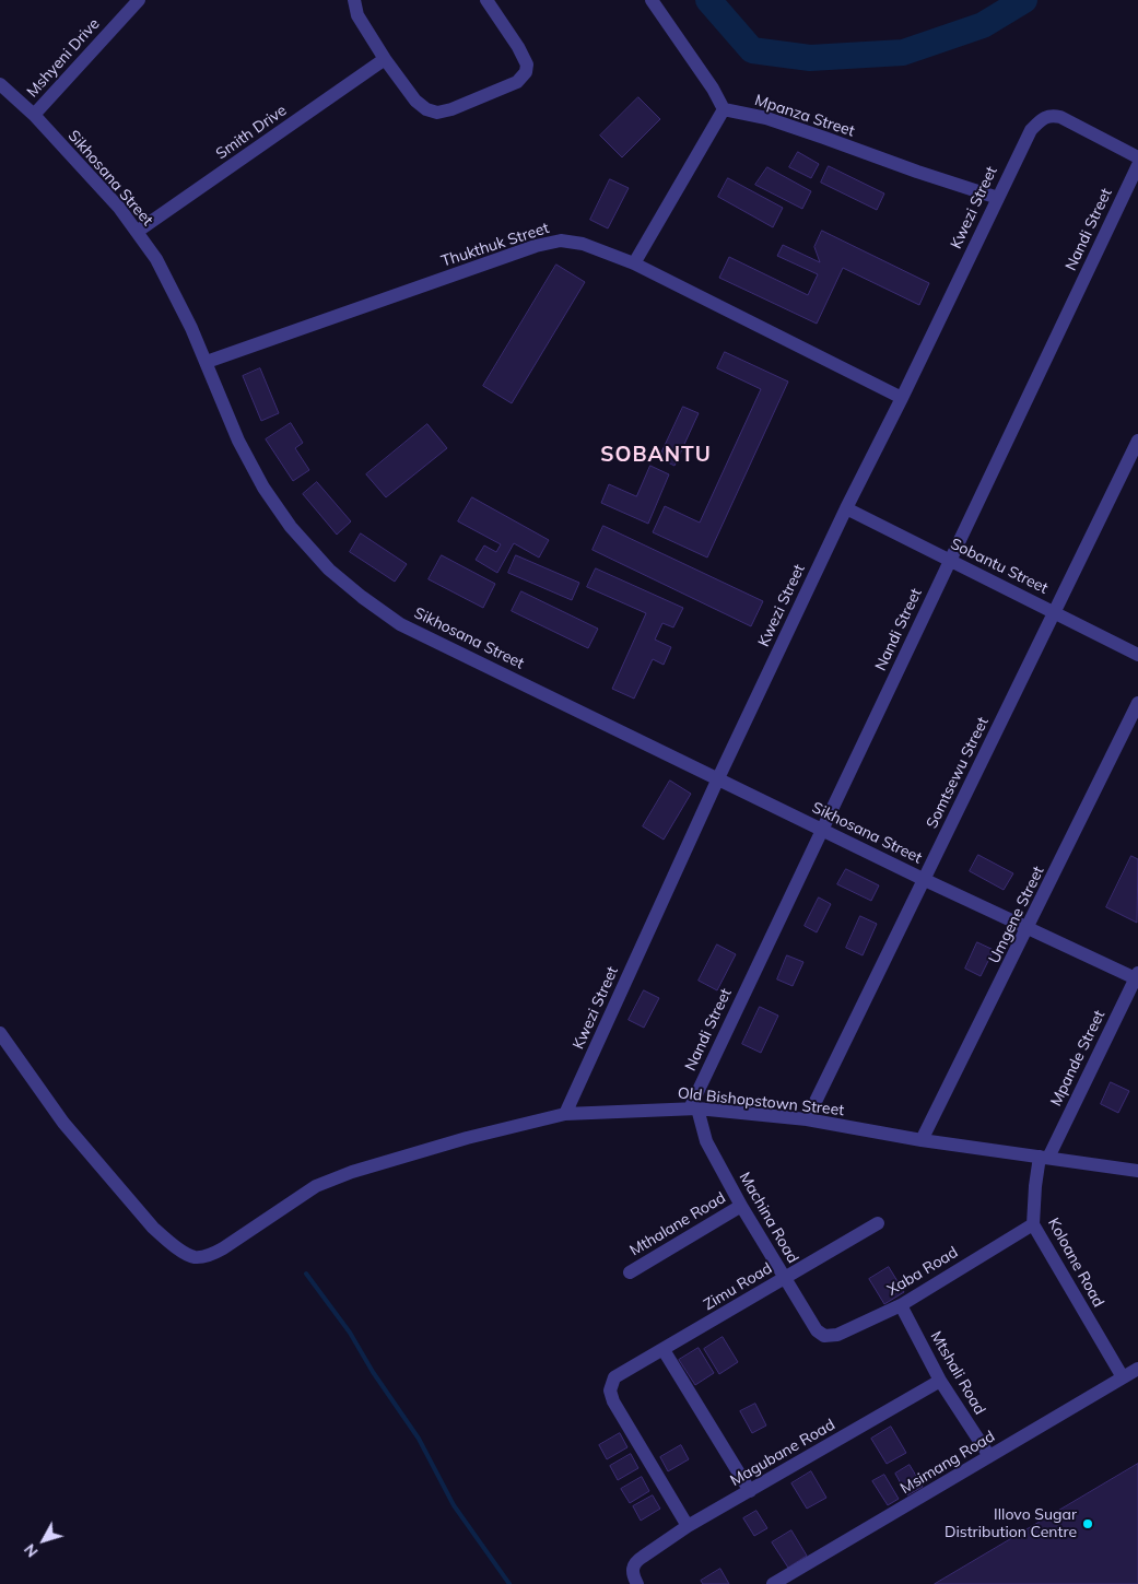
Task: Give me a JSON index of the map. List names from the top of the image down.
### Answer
{
  "streets": {
    "street": [
      "Mshyeni Drive",
      "Mpanza Street",
      "Smith Drive",
      "Sikhosana Street",
      "Kwezi Street",
      "Nandi Street",
      "Thukthuk Street",
      "Sobantu Street",
      "Somtsewu Street",
      "Umgene Street",
      "Mpande Street",
      "Old Bishopstown Street",
      "Machina Road",
      "Mthalane Road",
      "Koloane Road",
      "Xaba Road",
      "Zimu Road",
      "Mtshali Road",
      "Magubane Road",
      "Msimang Road"
    ]
  },
  "crossings": [
    ["Mshyeni Drive", "Sikhosana Street"],
    ["Mpanza Street", "Kwezi Street"],
    ["Smith Drive", "Sikhosana Street"],
    ["Sikhosana Street", "Kwezi Street"],
    ["Sikhosana Street", "Nandi Street"],
    ["Sikhosana Street", "Thukthuk Street"],
    ["Sikhosana Street", "Somtsewu Street"],
    ["Sikhosana Street", "Umgene Street"],
    ["Sikhosana Street", "Mpande Street"],
    ["Kwezi Street", "Thukthuk Street"],
    ["Kwezi Street", "Sobantu Street"],
    ["Kwezi Street", "Old Bishopstown Street"],
    ["Nandi Street", "Sobantu Street"],
    ["Nandi Street", "Old Bishopstown Street"],
    ["Nandi Street", "Machina Road"],
    ["Sobantu Street", "Somtsewu Street"],
    ["Somtsewu Street", "Old Bishopstown Street"],
    ["Umgene Street", "Old Bishopstown Street"],
    ["Mpande Street", "Old Bishopstown Street"],
    ["Mpande Street", "Koloane Road"],
    ["Old Bishopstown Street", "Machina Road"],
    ["Old Bishopstown Street", "Koloane Road"],
    ["Machina Road", "Mthalane Road"],
    ["Machina Road", "Xaba Road"],
    ["Machina Road", "Zimu Road"],
    ["Koloane Road", "Xaba Road"],
    ["Koloane Road", "Msimang Road"],
    ["Xaba Road", "Mtshali Road"],
    ["Zimu Road", "Magubane Road"],
    ["Mtshali Road", "Magubane Road"],
    ["Mtshali Road", "Msimang Road"]
  ],
  "districts": ["SOBANTU"],
  "places": ["Illovo Sugar Distribution Centre"],
  "north": "bottom left"
}
